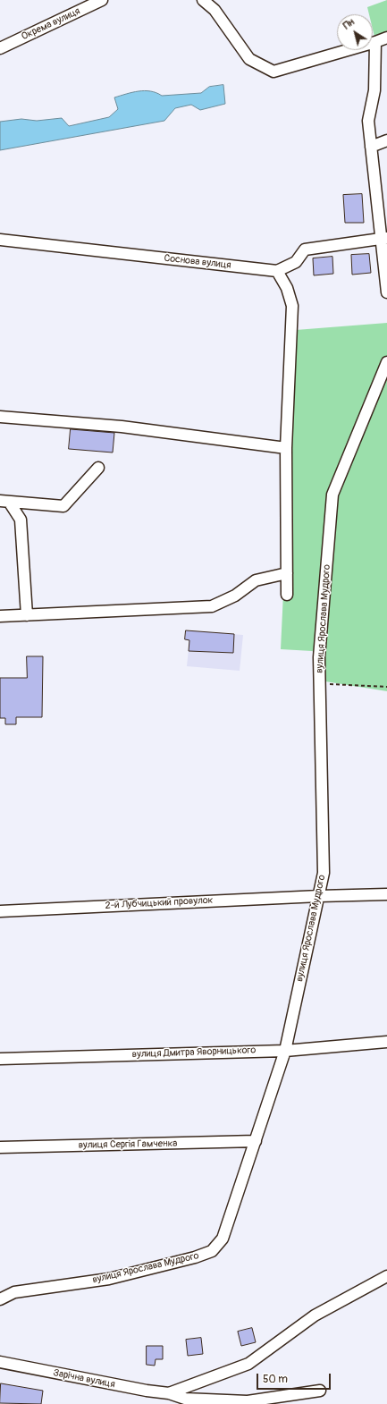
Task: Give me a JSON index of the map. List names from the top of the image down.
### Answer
{
  "streets": {
    "street": [
      "Окрема вулиця",
      "Соснова вулиця",
      "вулиця Ярослава Мудрого",
      "2-й Лубчицький провулок",
      "вулиця Дмитра Яворницького",
      "вулиця Сергія Гамченка",
      "Зарічна вулиця"
    ]
  },
  "crossings": [
    ["вулиця Ярослава Мудрого", "2-й Лубчицький провулок"],
    ["вулиця Ярослава Мудрого", "вулиця Дмитра Яворницького"],
    ["вулиця Ярослава Мудрого", "вулиця Сергія Гамченка"]
  ],
  "scale_bar": "50 m",
  "north": "top left"
}
